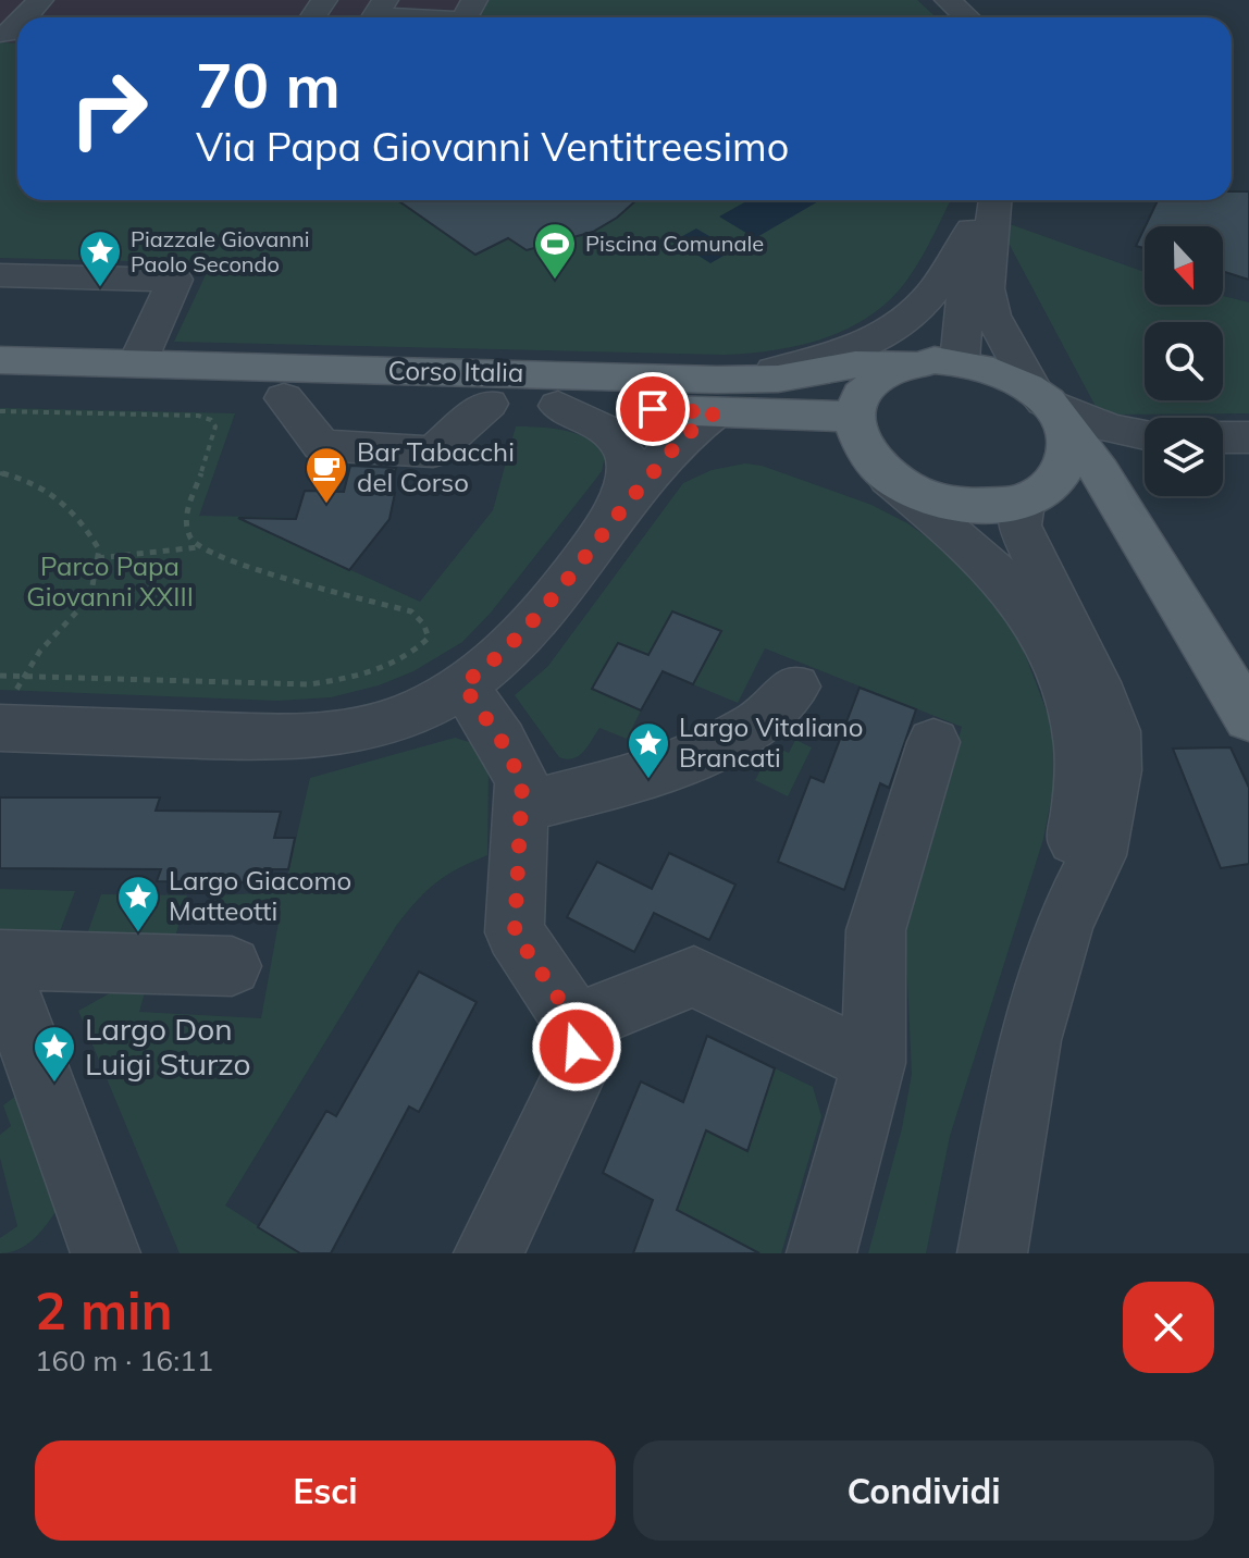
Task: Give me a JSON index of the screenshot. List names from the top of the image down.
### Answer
{
  "streets": {
    "main road": ["Corso Italia"]
  },
  "parks": ["Parco Papa Giovanni XXIII"],
  "places": {
    "sports": ["Piscina Comunale"],
    "place": [
      "Piazzale Giovanni Paolo Secondo",
      "Largo Vitaliano Brancati",
      "Largo Giacomo Matteotti",
      "Largo Don Luigi Sturzo"
    ],
    "cafe": ["Bar Tabacchi del Corso"]
  },
  "north": "bottom",
  "page": {
    "turn": ["70 m", "Via Papa Giovanni Ventitreesimo"],
    "heading": ["2 min", "160 m · 16:11"],
    "buttons": ["Esci", "Condividi"]
  }
}
